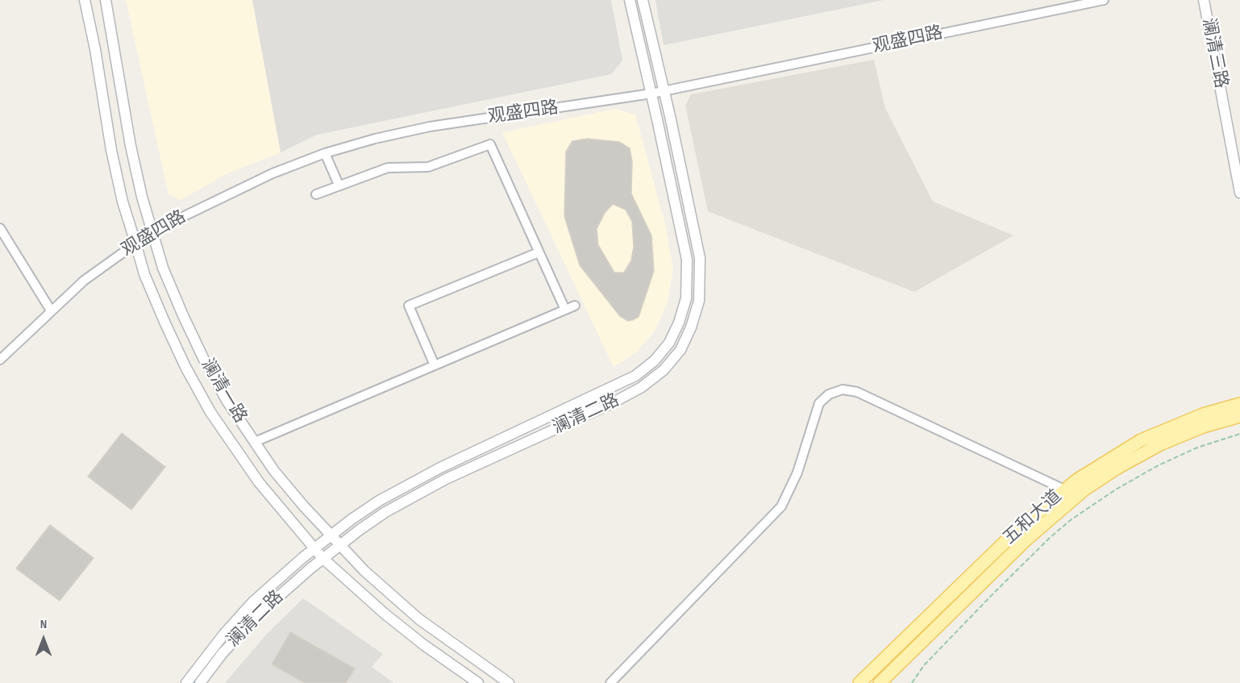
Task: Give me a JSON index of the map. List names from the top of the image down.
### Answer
{
  "streets": {
    "main road": ["五和大道"],
    "street": [
      "观盛四路",
      "澜清三路",
      "澜清一路",
      "澜清二路"
    ]
  },
  "crossings": [
    ["观盛四路", "澜清一路"],
    ["观盛四路", "澜清二路"],
    ["澜清一路", "澜清二路"]
  ],
  "north": "top"
}
